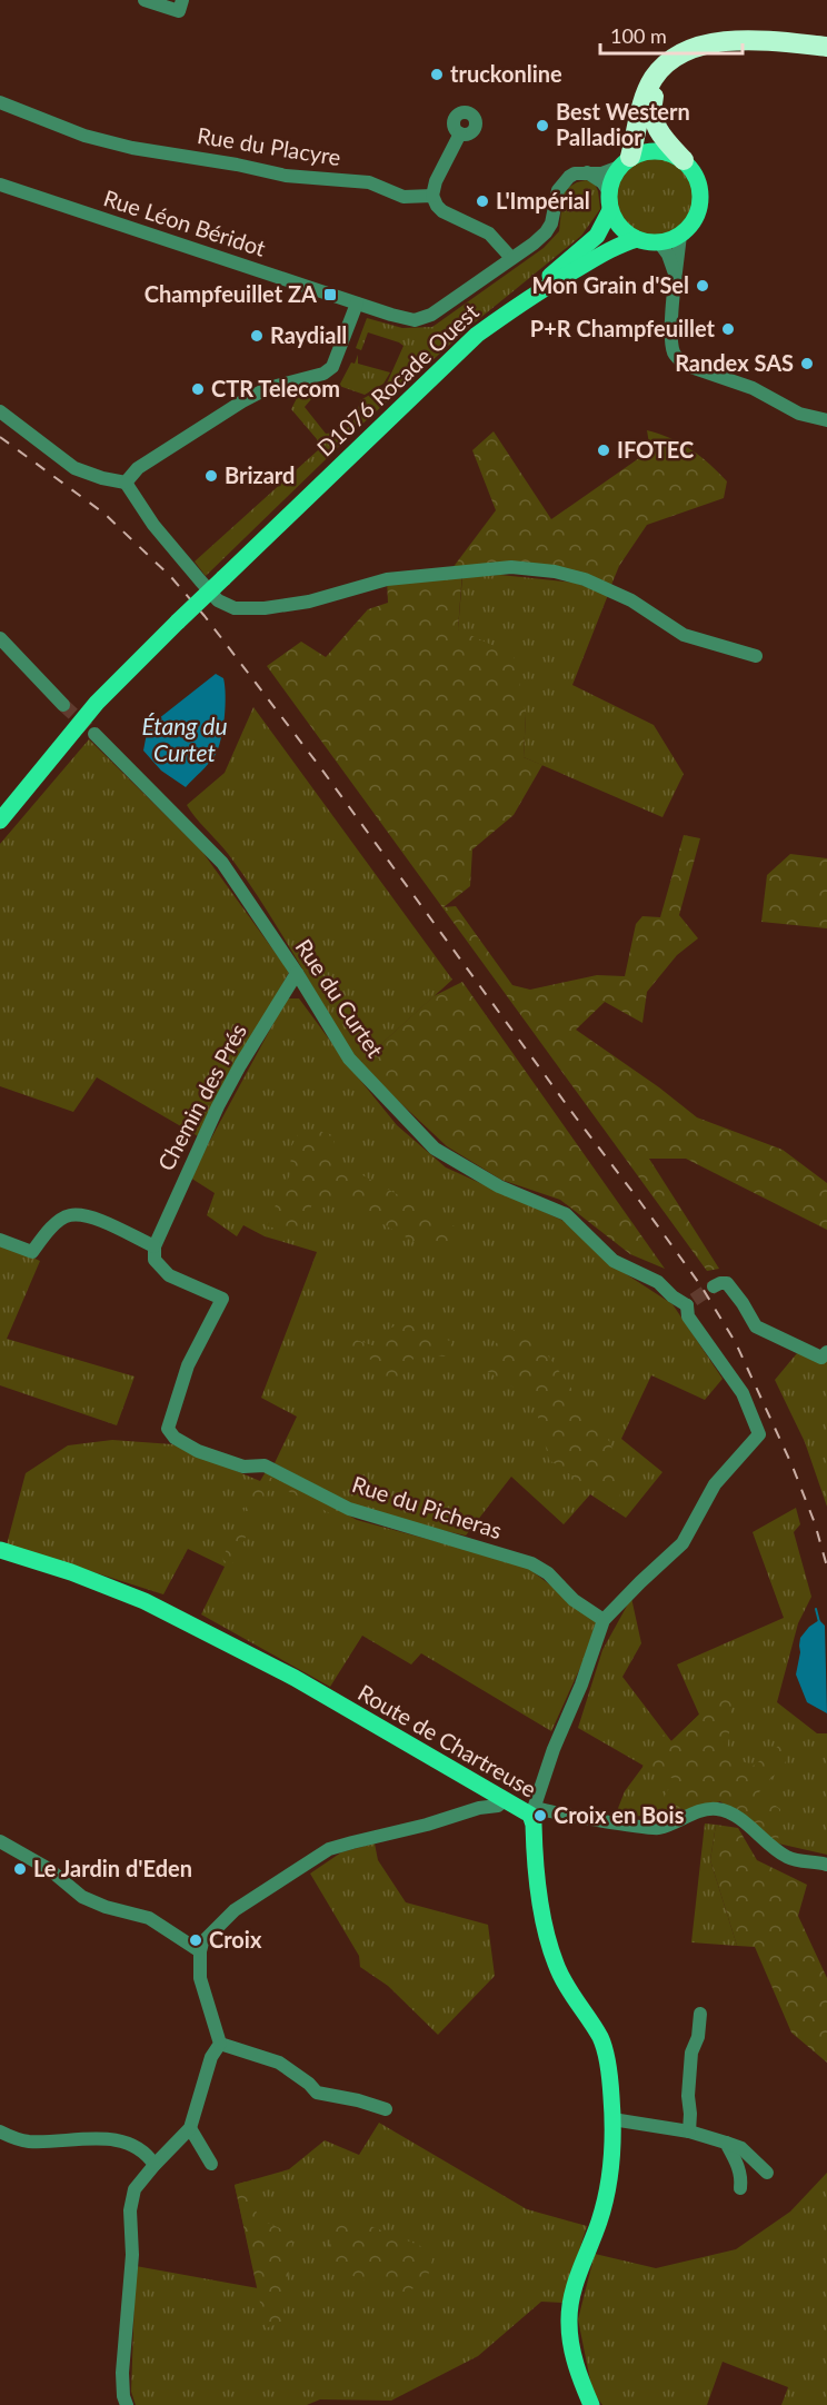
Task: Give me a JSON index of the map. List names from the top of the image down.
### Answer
{
  "streets": {
    "main road": ["D1076 Rocade Ouest", "Route de Chartreuse"],
    "street": [
      "Rue du Placyre",
      "Rue Léon Béridot",
      "Rue du Curtet",
      "Chemin des Prés",
      "Rue du Picheras"
    ]
  },
  "crossings": [
    ["Rue du Curtet", "Chemin des Prés"],
    ["Rue du Curtet", "Rue du Picheras"],
    ["Chemin des Prés", "Rue du Picheras"]
  ],
  "water": ["Étang du Curtet"],
  "places": {
    "other": [
      "truckonline",
      "Best Western Palladior",
      "L'Impérial",
      "Mon Grain d'Sel",
      "P+R Champfeuillet",
      "Raydiall",
      "Randex SAS",
      "CTR Telecom",
      "IFOTEC",
      "Brizard",
      "Croix en Bois",
      "Le Jardin d'Eden",
      "Croix"
    ],
    "transit": ["Champfeuillet ZA"]
  },
  "scale_bar": "100 m"
}
